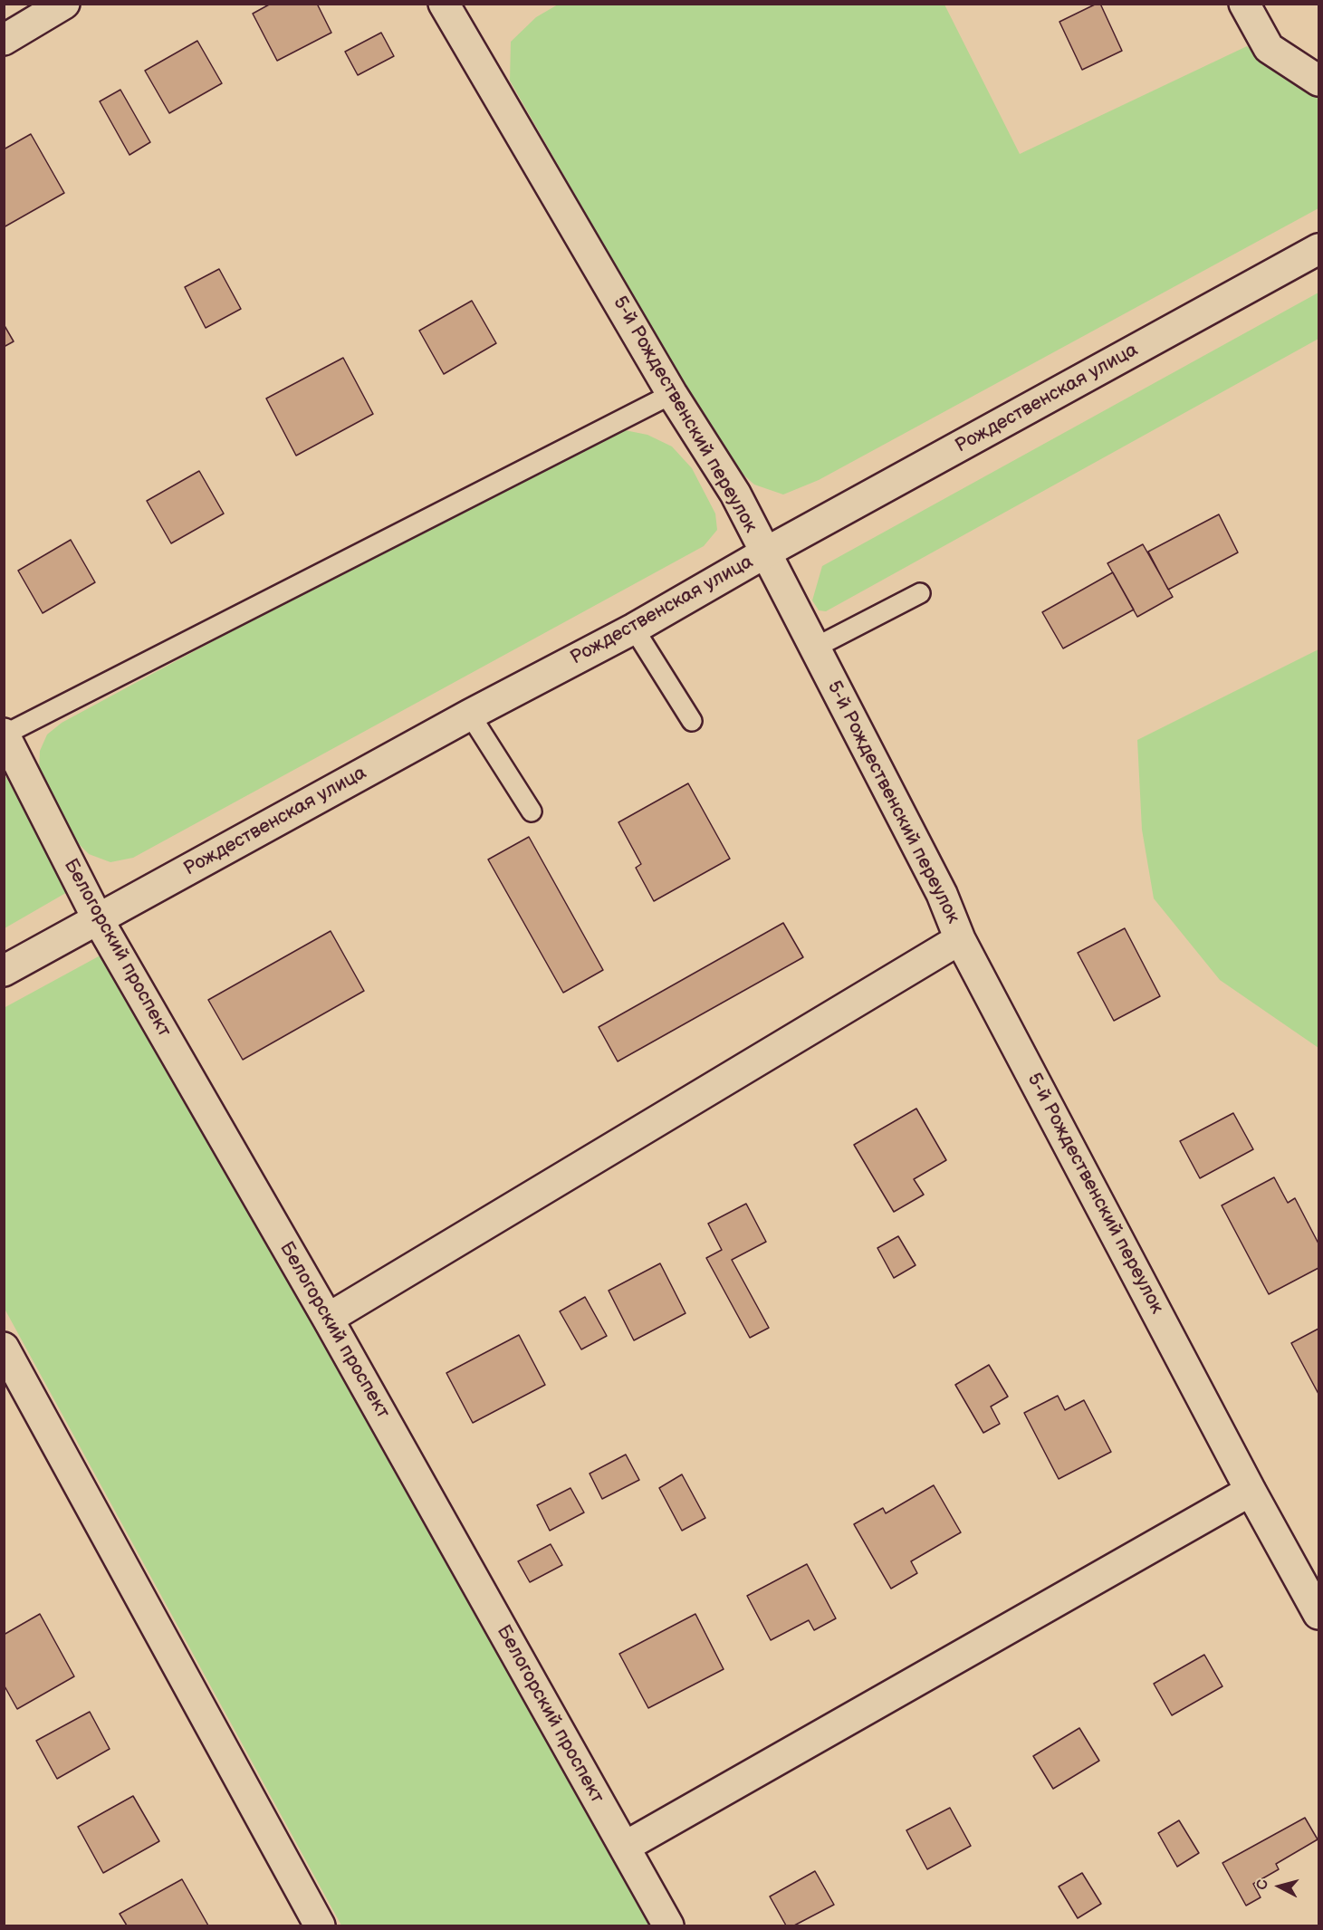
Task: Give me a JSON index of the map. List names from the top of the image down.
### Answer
{
  "streets": {
    "street": ["Рождественская улица", "5-й Рождественский переулок", "Белогорский проспект"]
  },
  "crossings": [
    ["Рождественская улица", "5-й Рождественский переулок"],
    ["Рождественская улица", "Белогорский проспект"]
  ],
  "north": "left"
}
